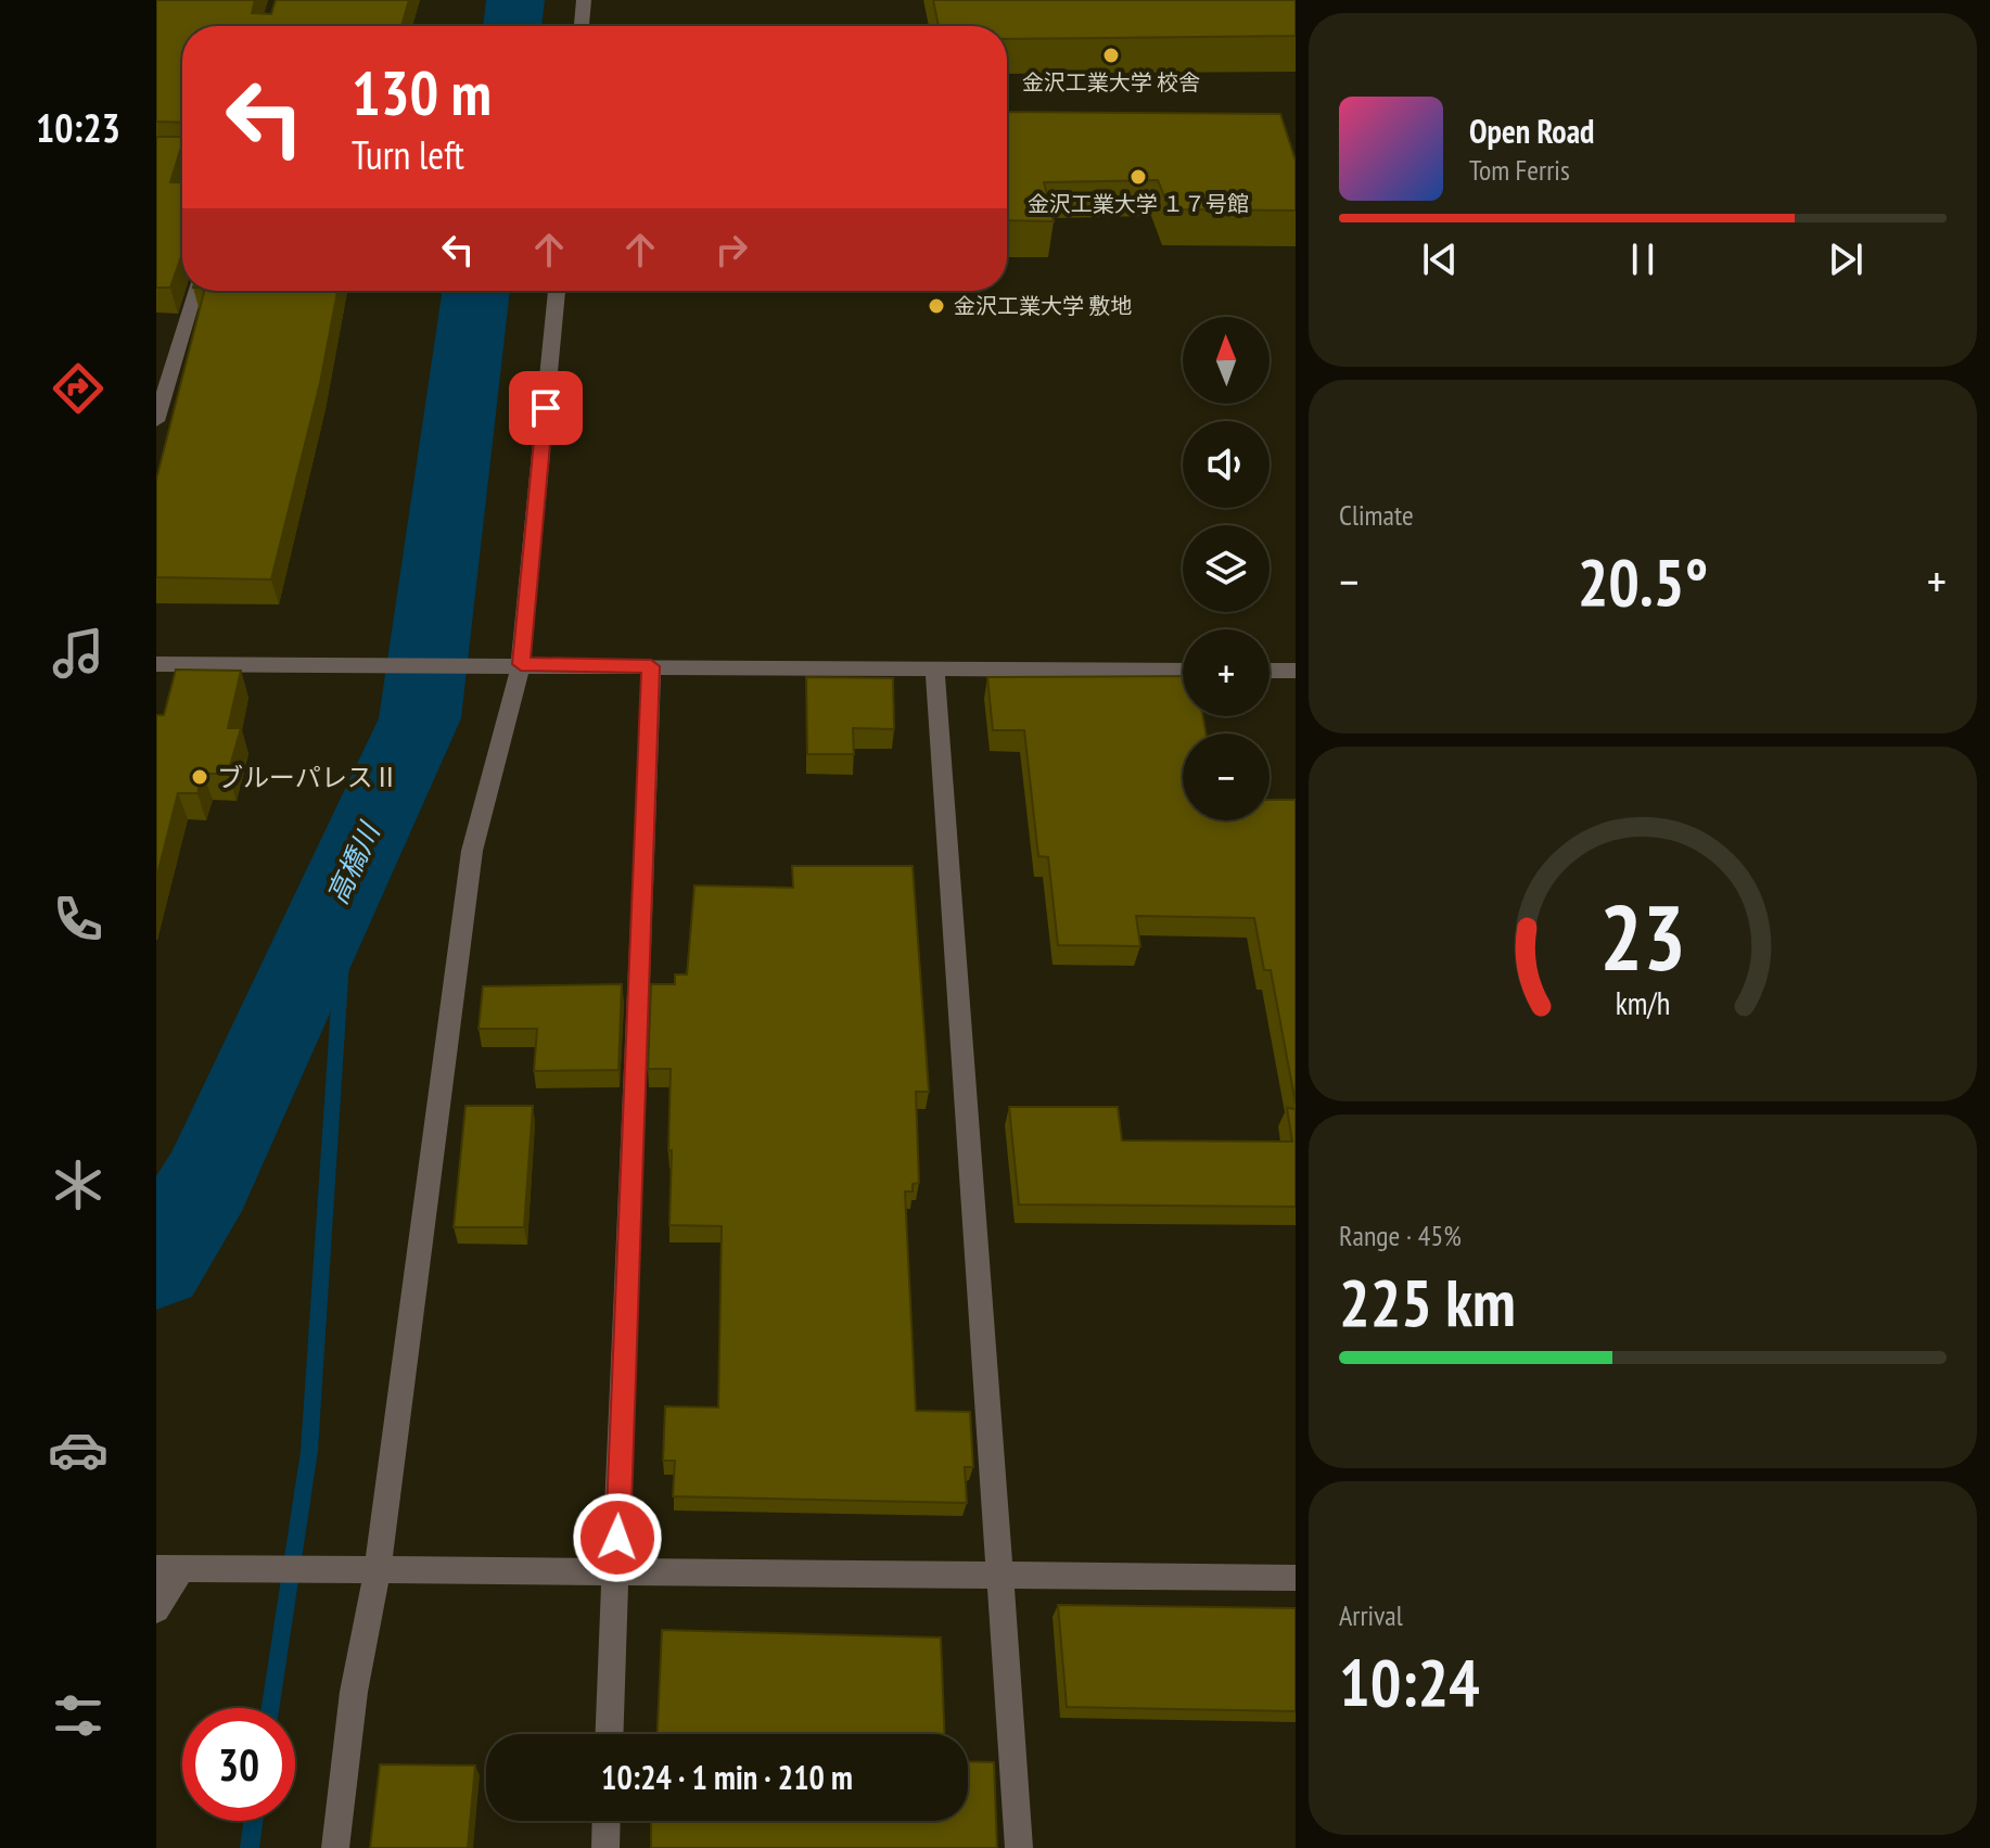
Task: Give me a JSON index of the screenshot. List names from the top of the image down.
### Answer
{
  "water": ["高橋川"],
  "places": [
    "金沢工業大学 校舎",
    "金沢工業大学 １７号館",
    "金沢工業大学 敷地",
    "ブルーパレスⅡ"
  ],
  "north": "top",
  "page": {
    "tabs": "10:23",
    "turn": ["130 m", "Turn left"],
    "song": ["Open Road", "Tom Ferris"],
    "map_buttons": ["+", "−"],
    "tile": [
      "Climate",
      ["Range · 45%", "225 km"],
      ["Arrival", "10:24"]
    ],
    "heat": ["−", "20.5°", "+"],
    "limit": "30",
    "trip": "10:24 · 1 min · 210 m",
    "gauge": ["23", "km/h"]
  }
}
